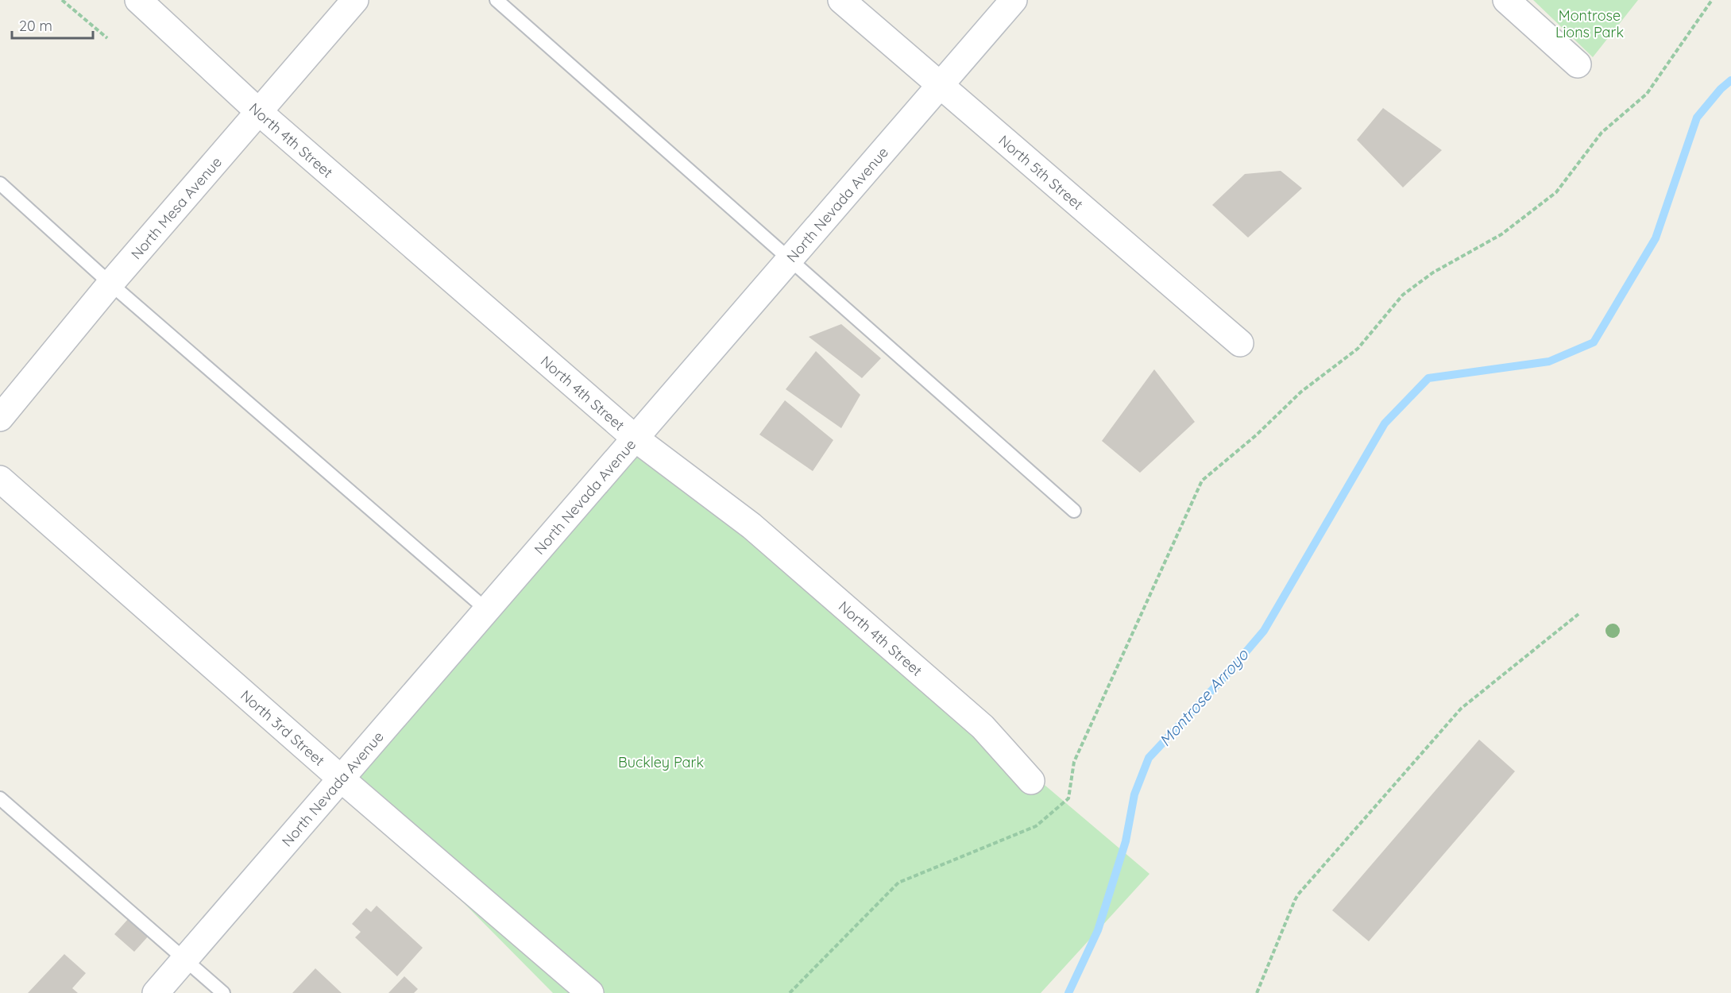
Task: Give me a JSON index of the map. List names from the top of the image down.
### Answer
{
  "streets": {
    "street": [
      "North 4th Street",
      "North 5th Street",
      "North Nevada Avenue",
      "North Mesa Avenue",
      "North 3rd Street"
    ]
  },
  "crossings": [
    ["North 4th Street", "North Nevada Avenue"],
    ["North 4th Street", "North Mesa Avenue"],
    ["North 5th Street", "North Nevada Avenue"],
    ["North Nevada Avenue", "North 3rd Street"]
  ],
  "water": ["Montrose Arroyo"],
  "parks": ["Montrose Lions Park", "Buckley Park"],
  "scale_bar": "20 m"
}
